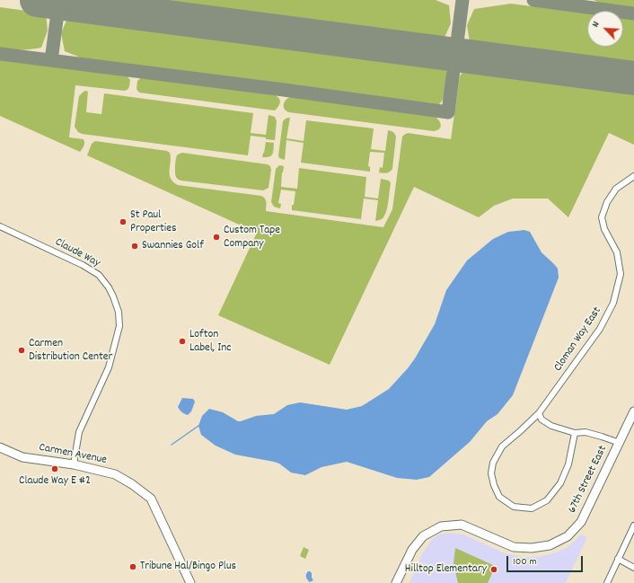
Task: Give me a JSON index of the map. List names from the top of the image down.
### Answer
{
  "streets": {
    "street": [
      "Claude Way",
      "Cloman Way East",
      "Carmen Avenue",
      "67th Street East"
    ]
  },
  "crossings": [
    ["Claude Way", "Carmen Avenue"]
  ],
  "places": [
    "St Paul Properties",
    "Custom Tape Company",
    "Swannies Golf",
    "Lofton Label, Inc",
    "Carmen Distribution Center",
    "Claude Way E #2",
    "Tribune Hal/Bingo Plus",
    "Hilltop Elementary"
  ],
  "scale_bar": "100 m",
  "north": "top left"
}
